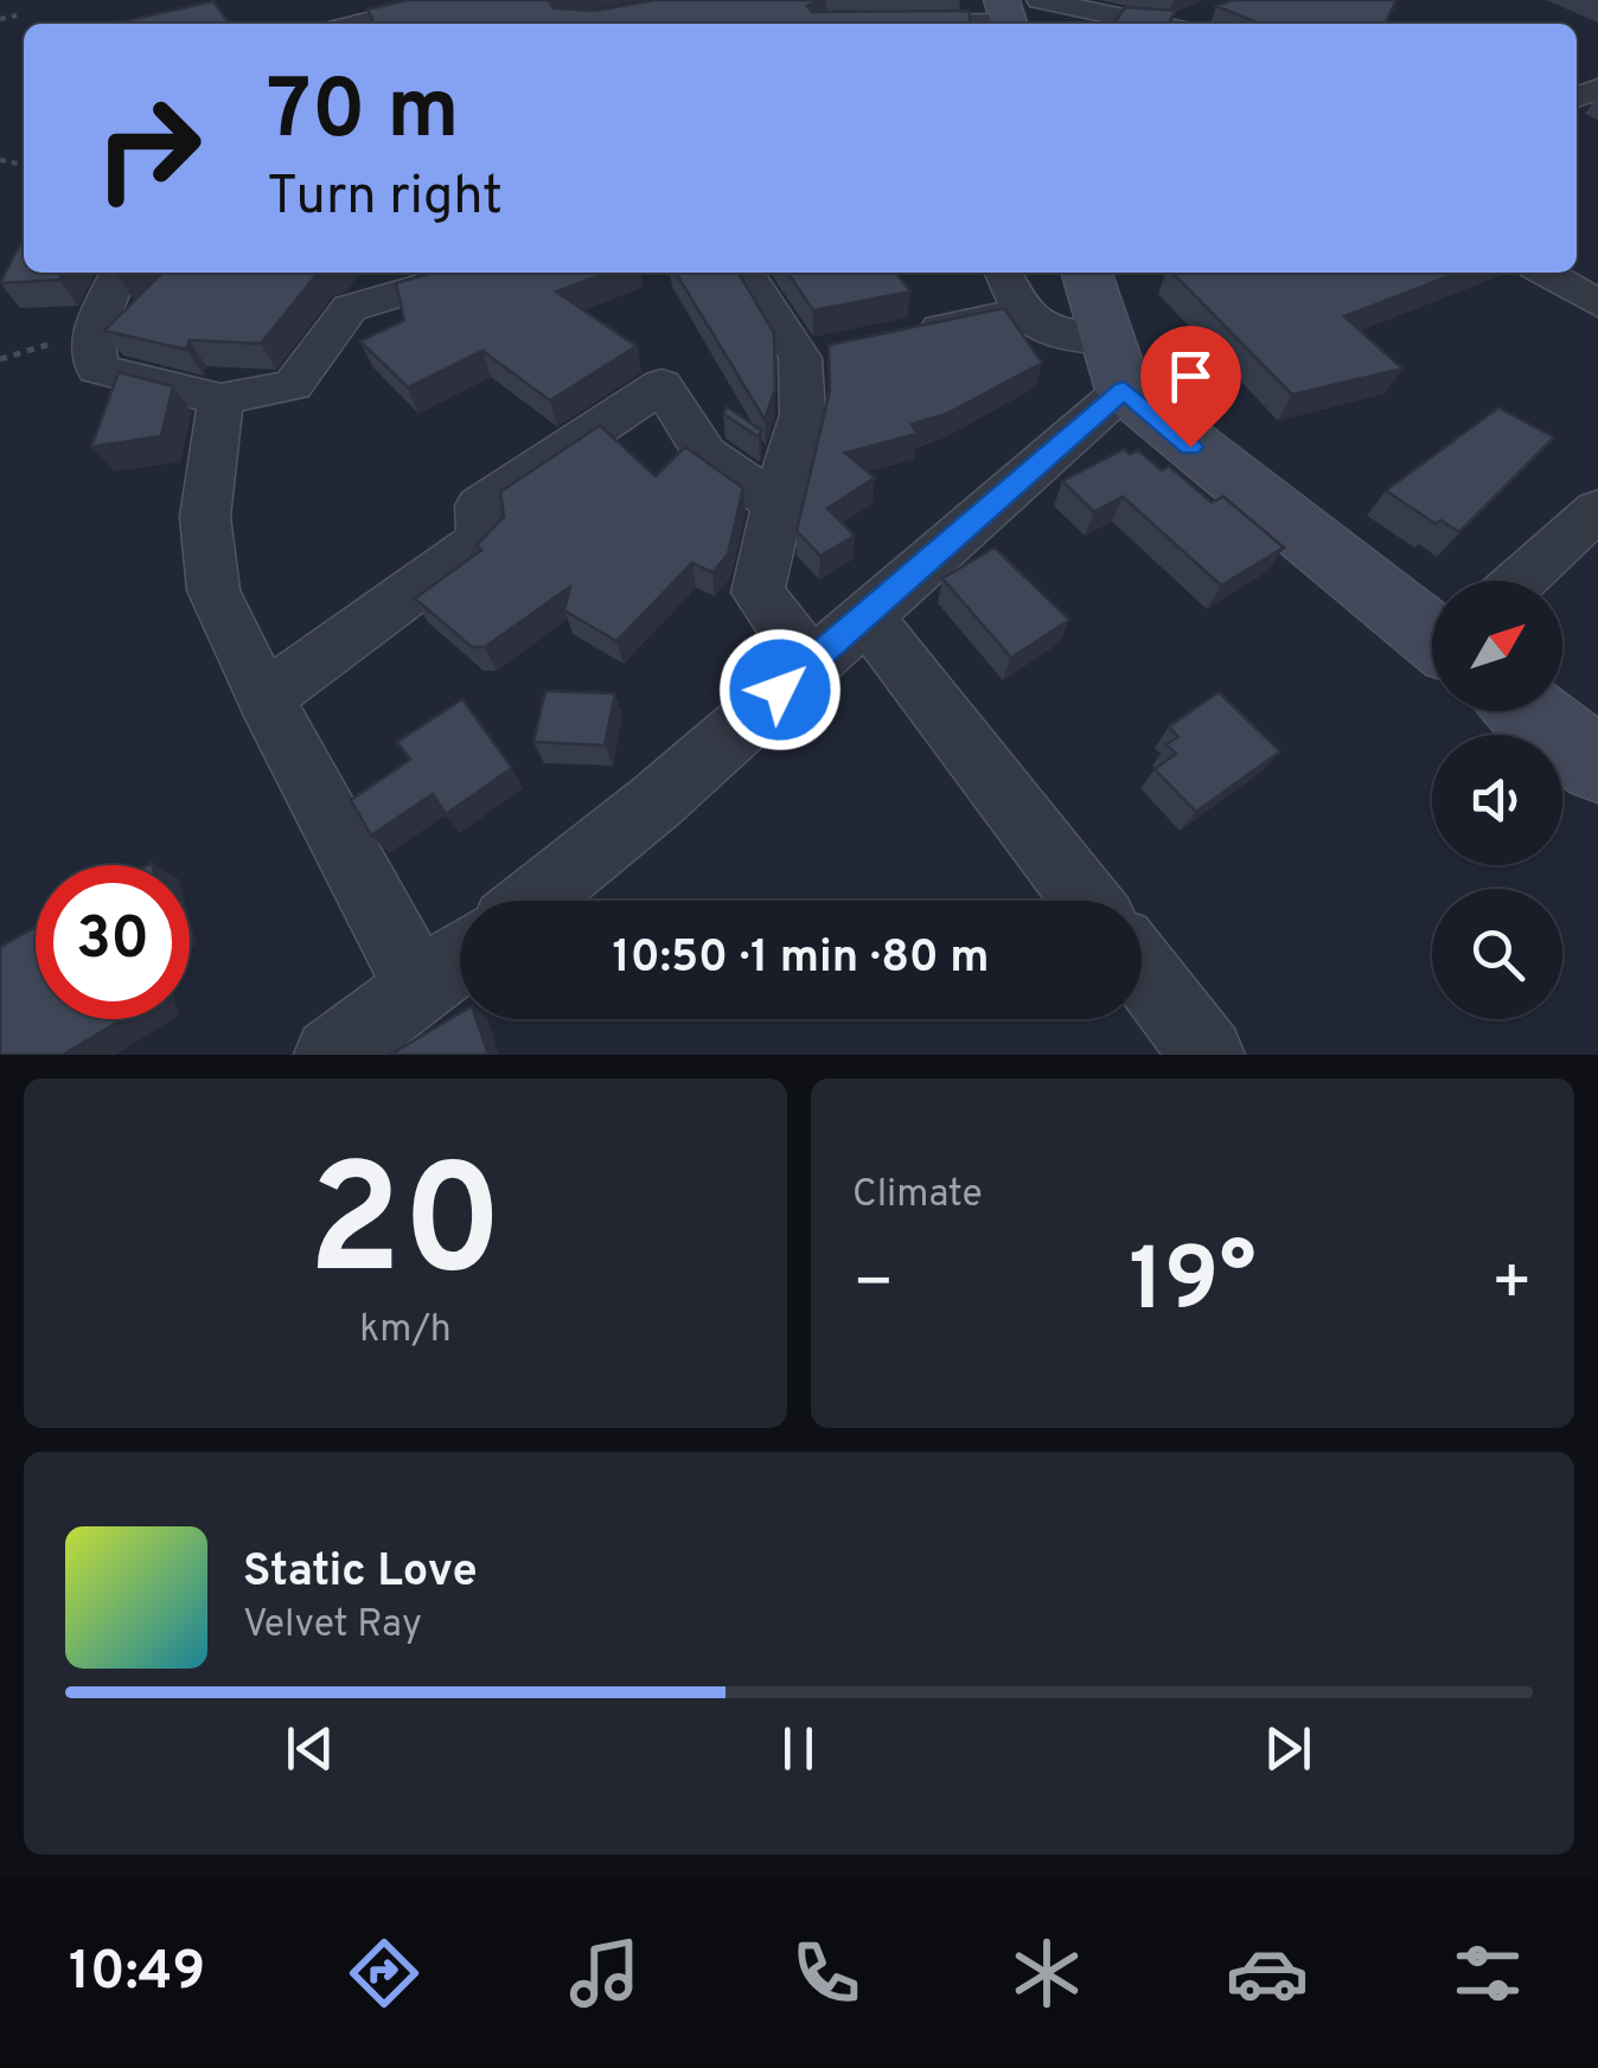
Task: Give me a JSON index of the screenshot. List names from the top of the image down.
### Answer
{
  "north": "top right",
  "page": {
    "turn": ["70 m", "Turn right"],
    "limit": "30",
    "trip": "10:50 · 1 min · 80 m",
    "tile": [
      ["20", "km/h"],
      "Climate"
    ],
    "heat": ["−", "19°", "+"],
    "song": ["Static Love", "Velvet Ray"],
    "tabs": "10:49"
  }
}
